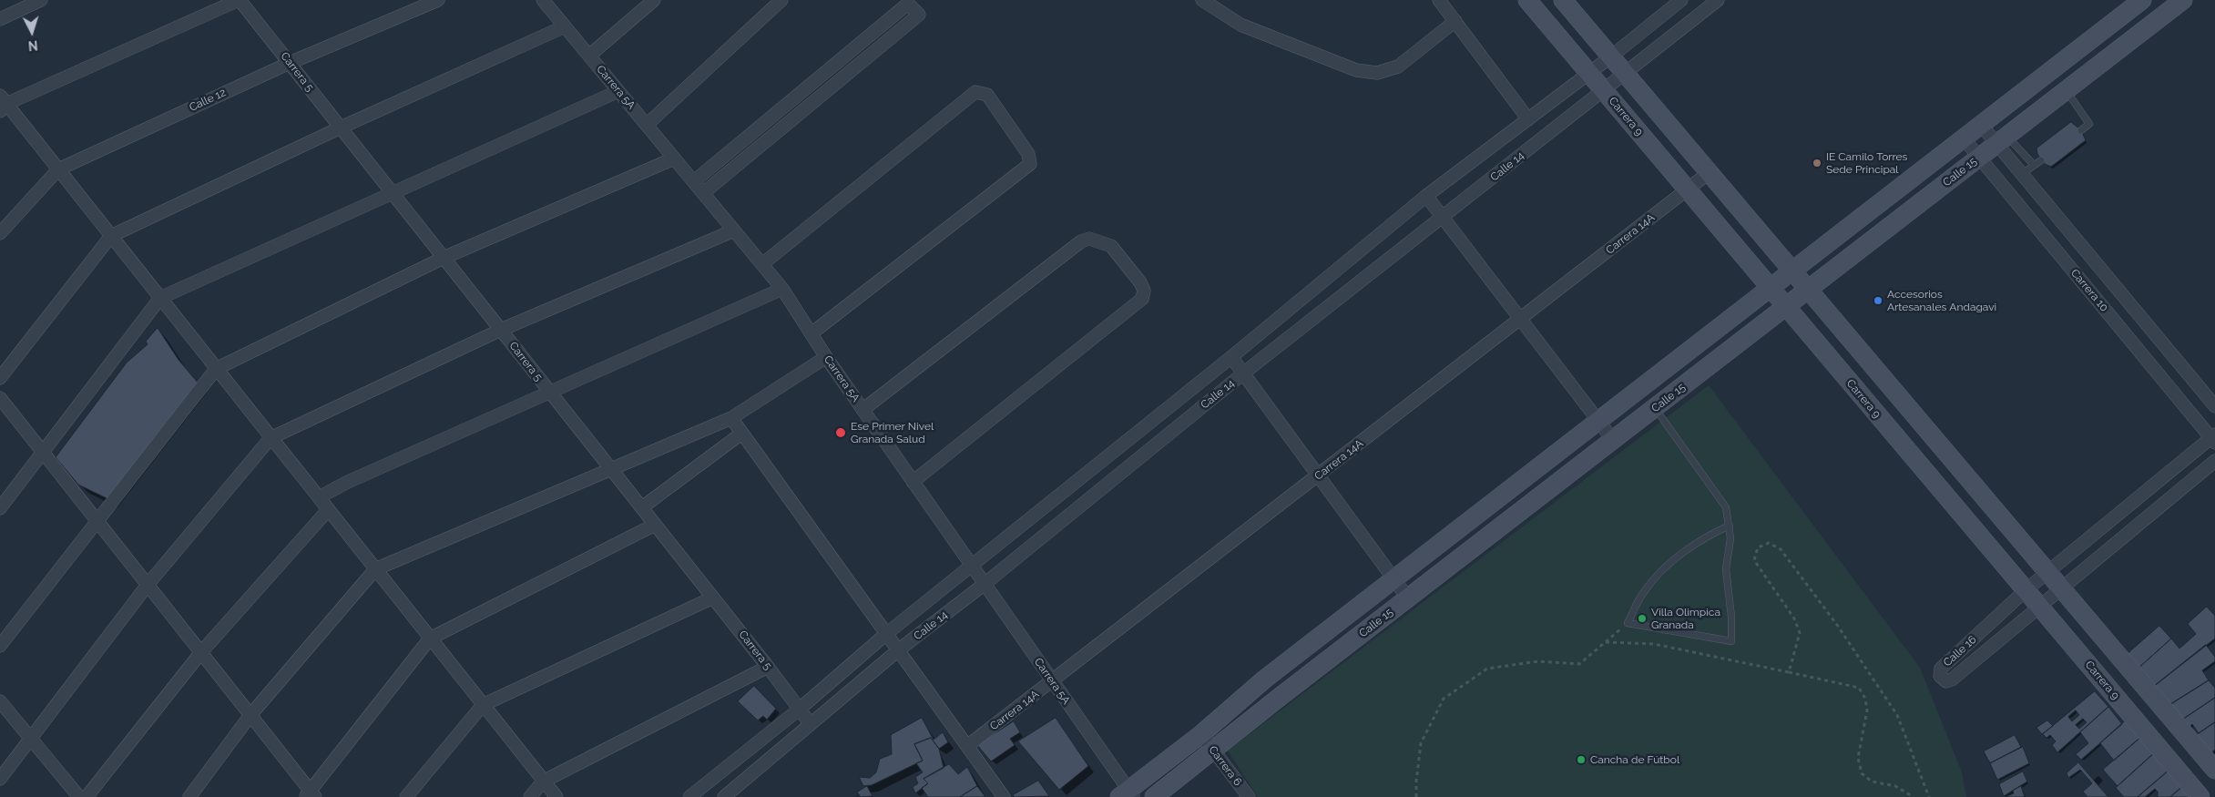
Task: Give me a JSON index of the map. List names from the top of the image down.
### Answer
{
  "streets": {
    "street": [
      "Carrera 5",
      "Carrera 5A",
      "Calle 12",
      "Carrera 9",
      "Calle 14",
      "Calle 15",
      "Carrera 14A",
      "Carrera 10",
      "Calle 16",
      "Carrera 6"
    ]
  },
  "crossings": [
    ["Carrera 5", "Calle 12"],
    ["Carrera 5", "Calle 14"],
    ["Carrera 5A", "Calle 14"],
    ["Carrera 5A", "Carrera 14A"],
    ["Carrera 9", "Calle 14"],
    ["Carrera 9", "Calle 15"],
    ["Carrera 9", "Carrera 14A"],
    ["Carrera 9", "Calle 16"],
    ["Calle 15", "Carrera 10"],
    ["Calle 15", "Carrera 6"],
    ["Carrera 10", "Calle 16"]
  ],
  "places": [
    "IE Camilo Torres Sede Principal",
    "Accesorios Artesanales Andagavi",
    "Ese Primer Nivel Granada Salud",
    "Villa Olimpica Granada",
    "Cancha de Fútbol"
  ],
  "north": "bottom"
}
